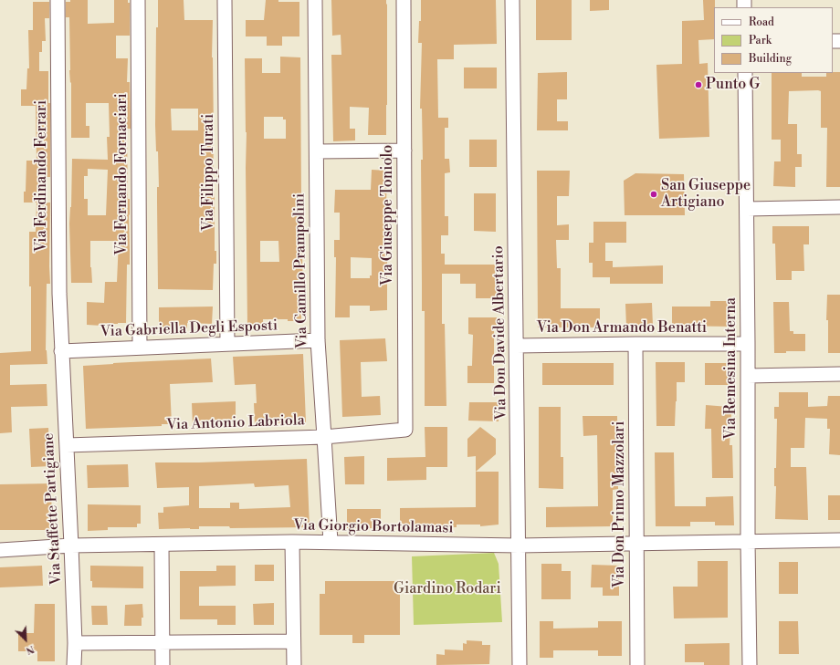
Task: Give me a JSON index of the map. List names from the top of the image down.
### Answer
{
  "streets": {
    "street": [
      "Via Filippo Turati",
      "Via Fernando Fornaciari",
      "Via Ferdinando Ferrari",
      "Via Giuseppe Toniolo",
      "Via Camillo Prampolini",
      "Via Don Armando Benatti",
      "Via Gabriella Degli Esposti",
      "Via Don Davide Albertario",
      "Via Remesina Interna",
      "Via Antonio Labriola",
      "Via Don Primo Mazzolari",
      "Via Staffette Partigiane",
      "Via Giorgio Bortolamasi"
    ]
  },
  "crossings": [
    ["Via Filippo Turati", "Via Gabriella Degli Esposti"],
    ["Via Fernando Fornaciari", "Via Gabriella Degli Esposti"],
    ["Via Ferdinando Ferrari", "Via Gabriella Degli Esposti"],
    ["Via Ferdinando Ferrari", "Via Staffette Partigiane"],
    ["Via Giuseppe Toniolo", "Via Antonio Labriola"],
    ["Via Camillo Prampolini", "Via Gabriella Degli Esposti"],
    ["Via Camillo Prampolini", "Via Antonio Labriola"],
    ["Via Camillo Prampolini", "Via Giorgio Bortolamasi"],
    ["Via Don Armando Benatti", "Via Don Davide Albertario"],
    ["Via Don Armando Benatti", "Via Remesina Interna"],
    ["Via Don Armando Benatti", "Via Don Primo Mazzolari"],
    ["Via Gabriella Degli Esposti", "Via Staffette Partigiane"],
    ["Via Don Davide Albertario", "Via Giorgio Bortolamasi"],
    ["Via Remesina Interna", "Via Giorgio Bortolamasi"],
    ["Via Antonio Labriola", "Via Staffette Partigiane"],
    ["Via Don Primo Mazzolari", "Via Giorgio Bortolamasi"],
    ["Via Staffette Partigiane", "Via Giorgio Bortolamasi"]
  ],
  "parks": ["Giardino Rodari"],
  "places": ["Punto G", "San Giuseppe Artigiano"],
  "legend": ["Road", "Park", "Building"],
  "north": "bottom right"
}
